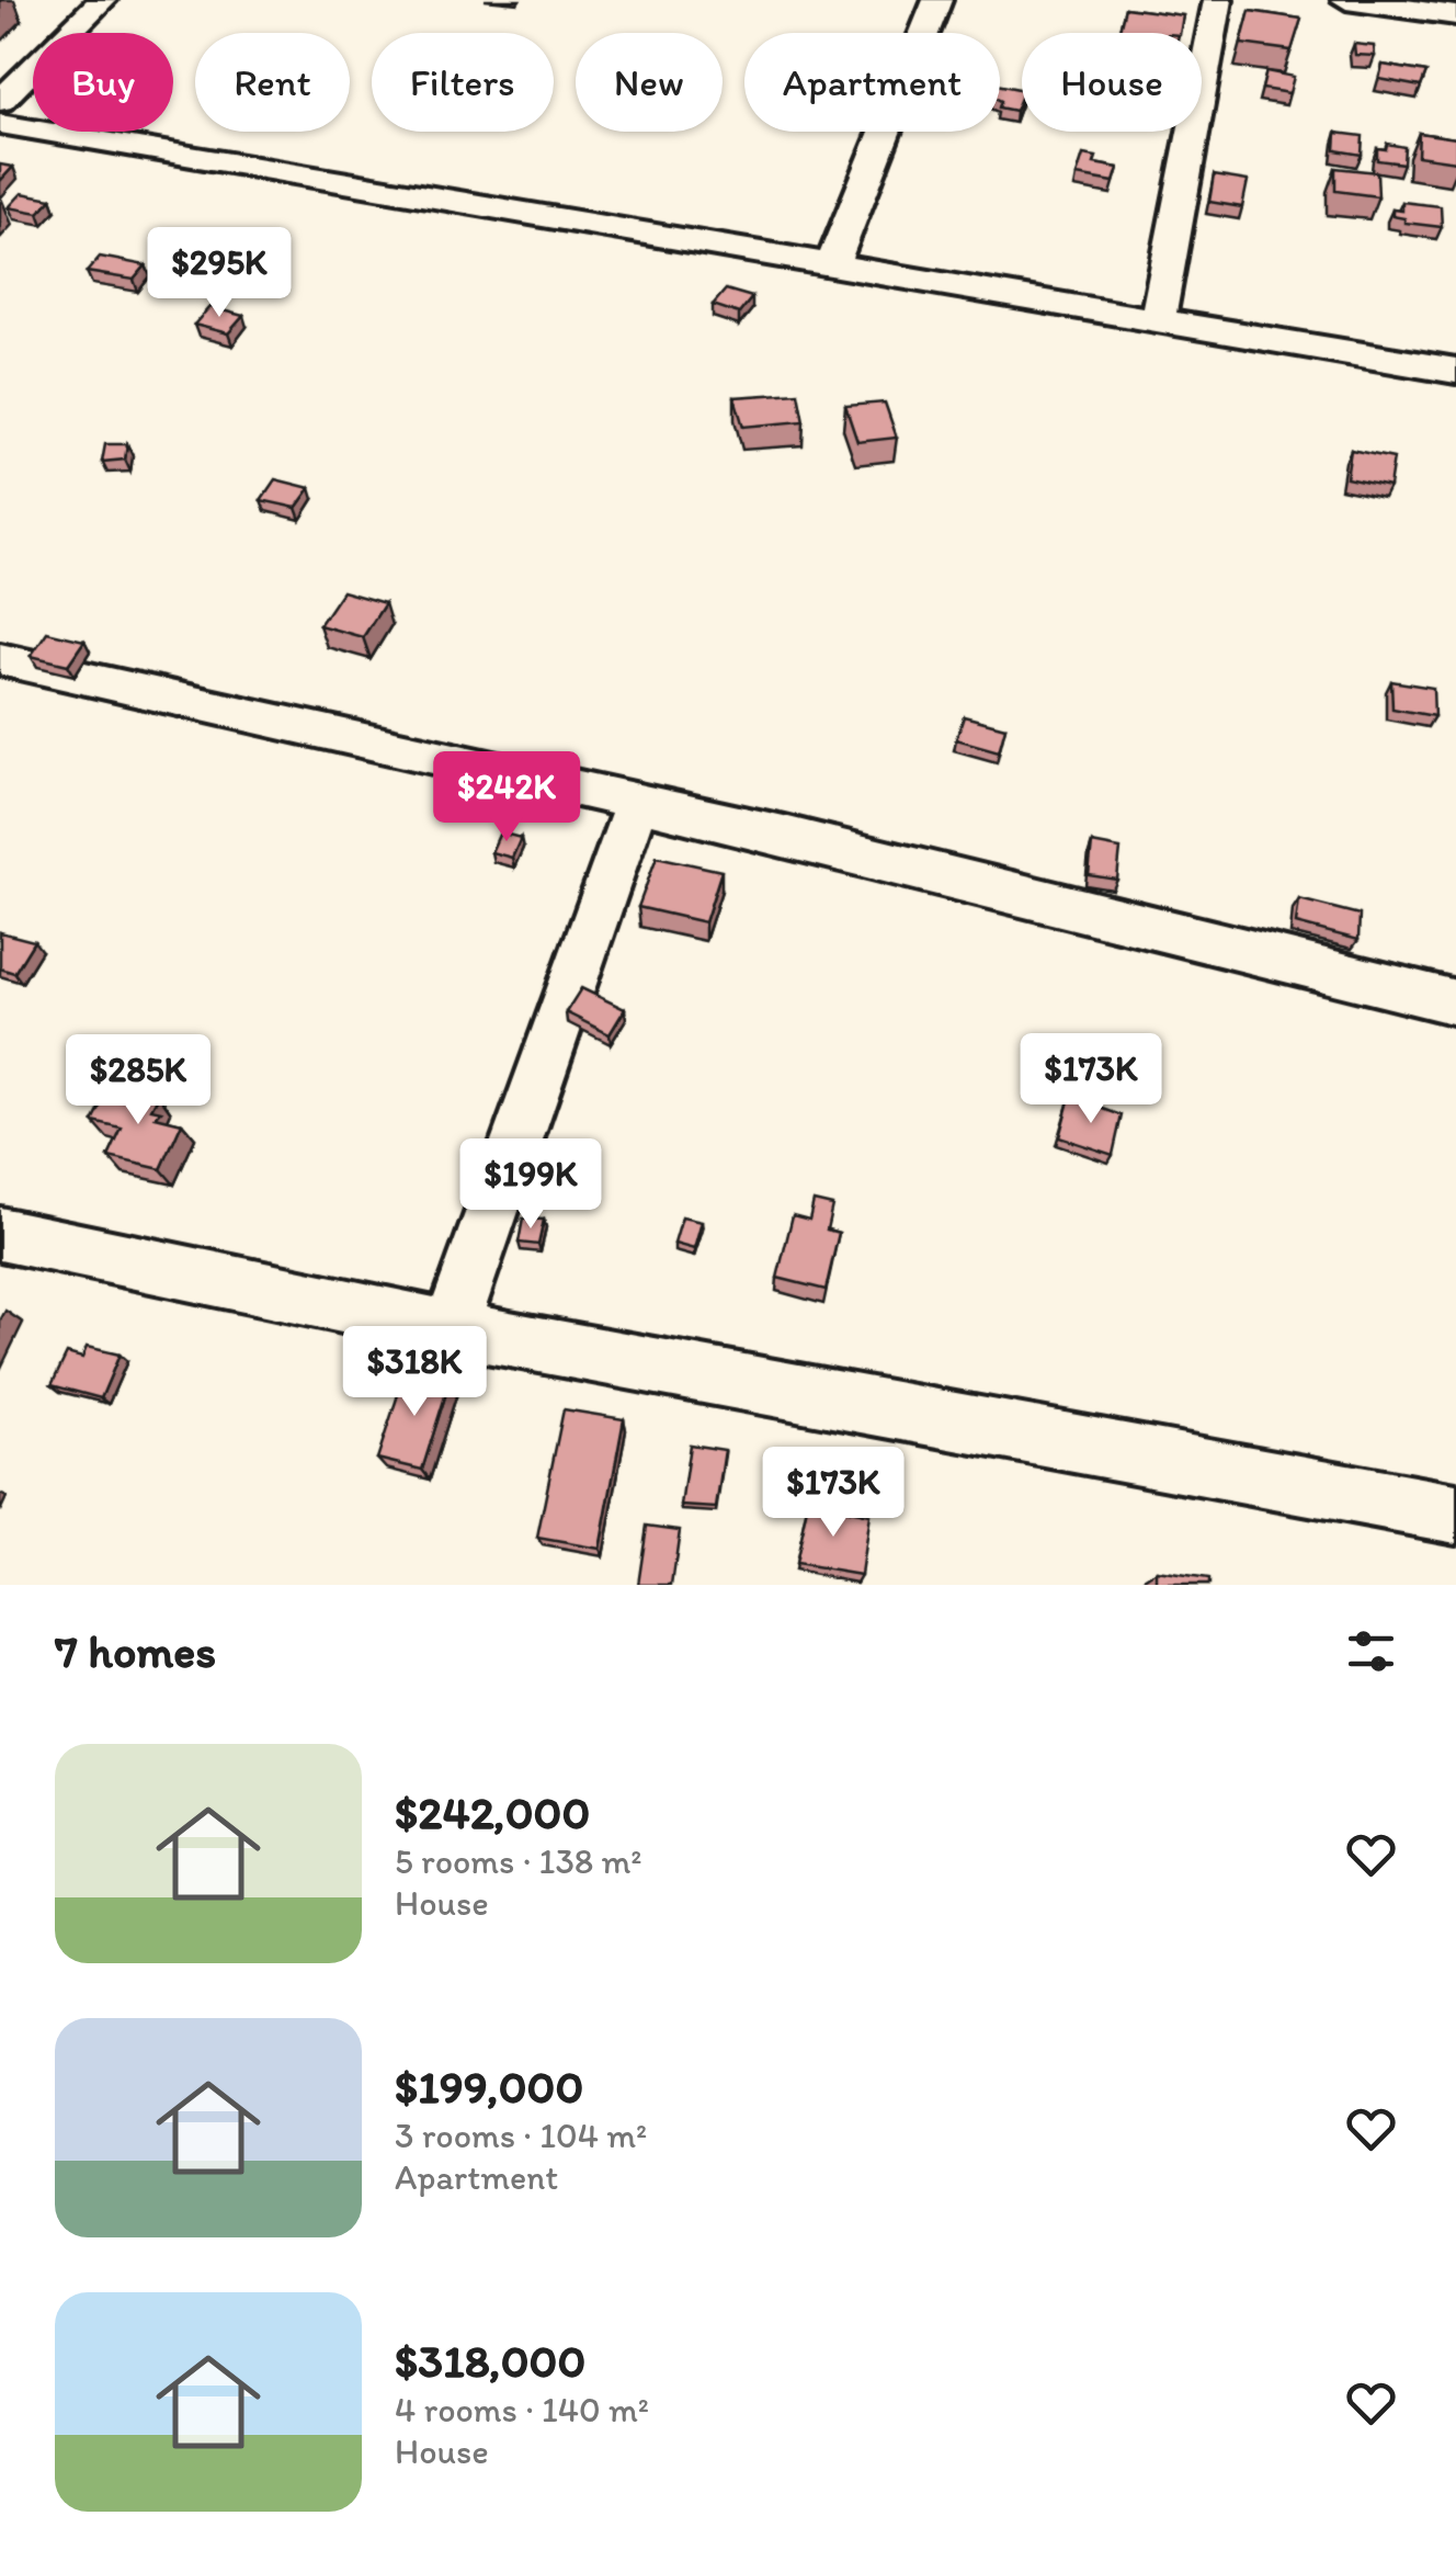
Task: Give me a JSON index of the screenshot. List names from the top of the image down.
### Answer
{
  "page": {
    "chip": [
      "Buy",
      "Rent",
      "Filters",
      "New",
      "Apartment",
      "House"
    ],
    "price": [
      "$295K",
      "$242K",
      "$173K",
      "$285K",
      "$199K",
      "$318K",
      "$173K"
    ],
    "heading": "7 homes",
    "list": [
      {
        "name": "$242,000",
        "note": "5 rooms · 138 m² · House"
      },
      {
        "name": "$199,000",
        "note": "3 rooms · 104 m² · Apartment"
      },
      {
        "name": "$318,000",
        "note": "4 rooms · 140 m² · House"
      }
    ]
  }
}
